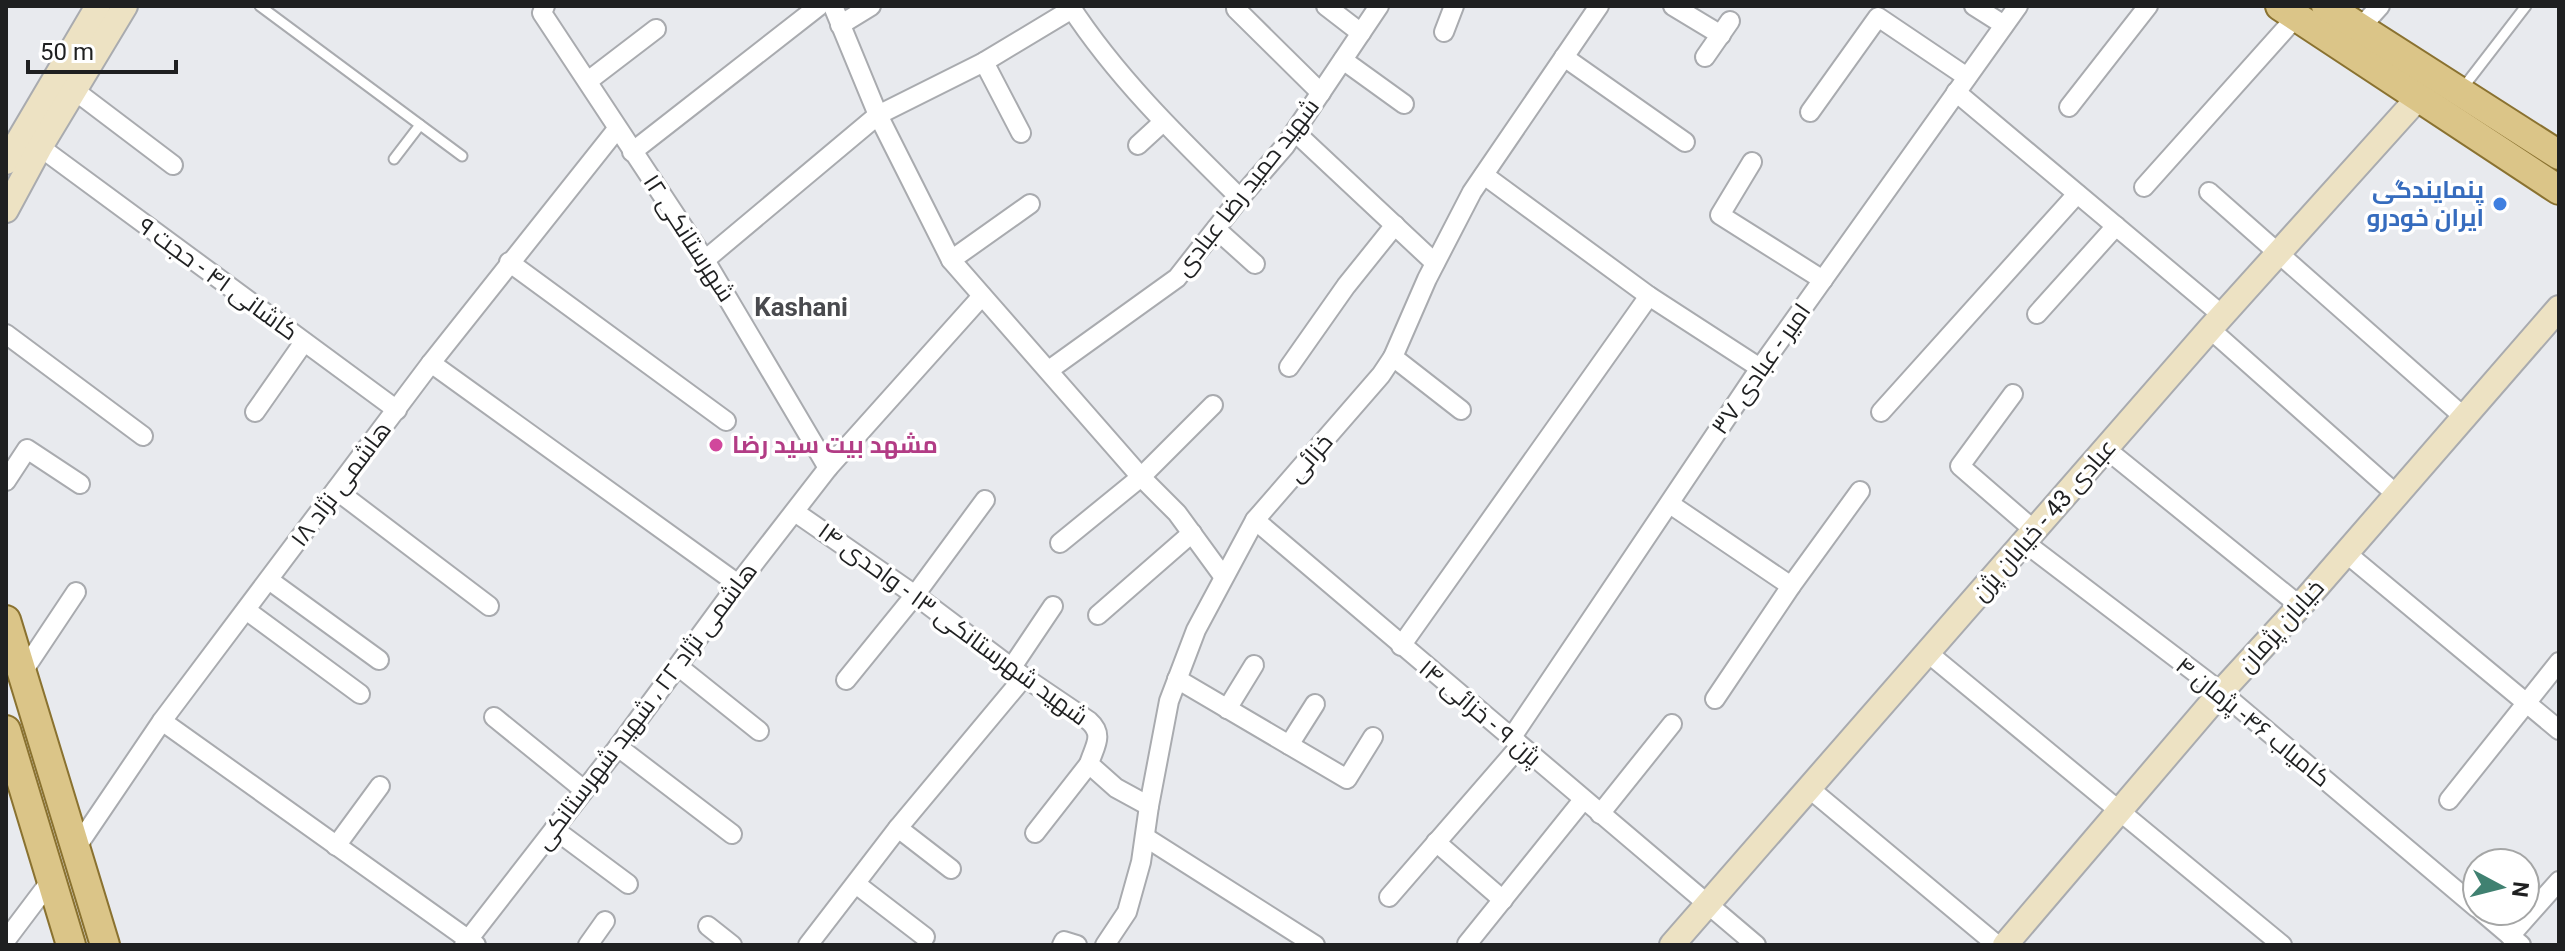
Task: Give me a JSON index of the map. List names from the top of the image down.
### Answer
{
  "streets": {
    "street": [
      "شهید حمید رضا عبادی",
      "شهرستانکی ۱۲",
      "کاشانی ۴۱ - حجت ۹",
      "امیر - عبادی ۳۷",
      "خزائی",
      "هاشمی نژاد ۱۸",
      "عبادی 43 - خیابان پژن",
      "شهید شهرستانکی ۱۳ - واحدی ۱۴",
      "خیابان پژمان",
      "هاشمی نژاد ۲۲ ، شهید شهرستانکی",
      "پژن ۹ - خزائی ۱۴",
      "کامیاب ۴۶- پژمان ۴"
    ]
  },
  "crossings": [
    ["شهرستانکی ۱۲", "هاشمی نژاد ۱۸"],
    ["شهرستانکی ۱۲", "هاشمی نژاد ۲۲ ، شهید شهرستانکی"],
    ["کاشانی ۴۱ - حجت ۹", "هاشمی نژاد ۱۸"],
    ["امیر - عبادی ۳۷", "پژن ۹ - خزائی ۱۴"],
    ["خزائی", "شهید شهرستانکی ۱۳ - واحدی ۱۴"],
    ["خزائی", "پژن ۹ - خزائی ۱۴"],
    ["عبادی 43 - خیابان پژن", "پژن ۹ - خزائی ۱۴"],
    ["عبادی 43 - خیابان پژن", "کامیاب ۴۶- پژمان ۴"],
    ["شهید شهرستانکی ۱۳ - واحدی ۱۴", "هاشمی نژاد ۲۲ ، شهید شهرستانکی"],
    ["خیابان پژمان", "کامیاب ۴۶- پژمان ۴"]
  ],
  "districts": ["Kashani"],
  "places": ["پنمایندگی ایران خودرو", "مشهد بيت سيد رضا"],
  "scale_bar": "50 m",
  "north": "right"
}
